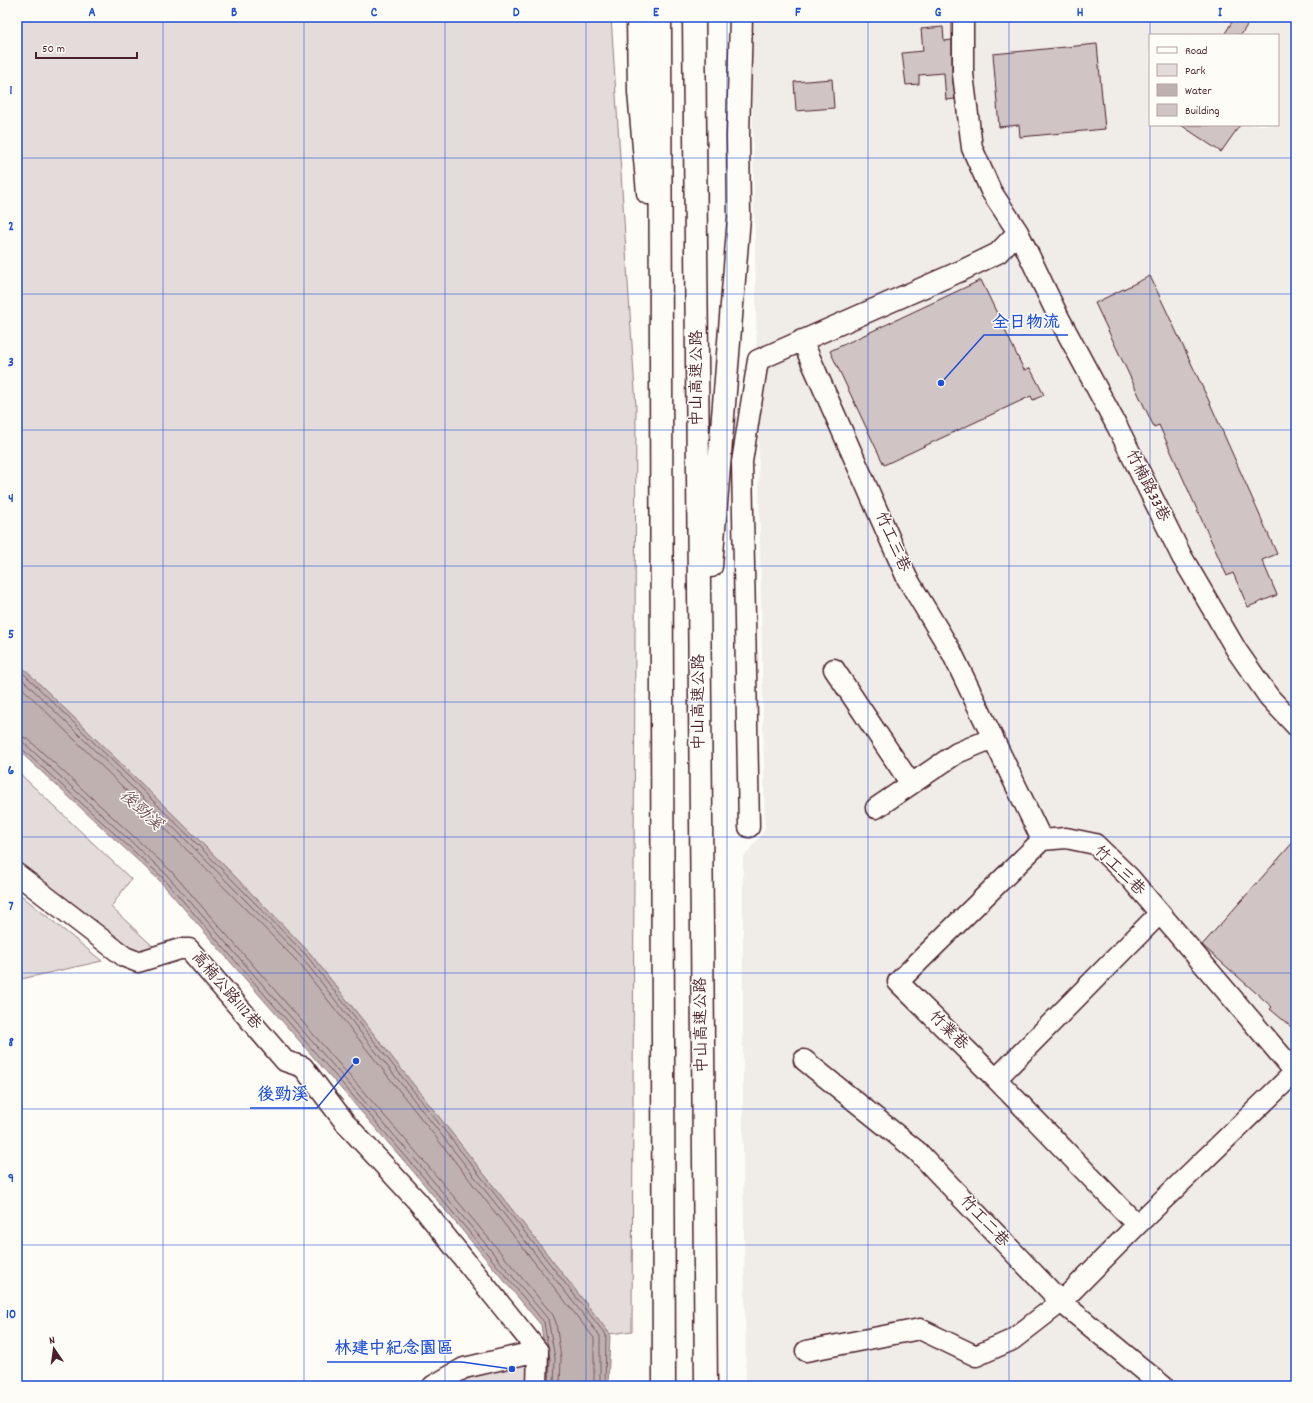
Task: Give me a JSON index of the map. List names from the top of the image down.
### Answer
{
  "streets": {
    "highway": ["中山高速公路"],
    "street": [
      "竹楠路33巷",
      "竹工三巷",
      "高楠公路1112巷",
      "竹業巷",
      "竹工二巷"
    ]
  },
  "crossings": [
    ["竹工三巷", "竹業巷"]
  ],
  "water": ["後勁溪"],
  "places": ["全日物流", "後勁溪", "林建中紀念園區"],
  "legend": [
    "Road",
    "Park",
    "Water",
    "Building"
  ],
  "scale_bar": "50 m",
  "north": "top",
  "grid": {
    "columns": [
      "A",
      "B",
      "C",
      "D",
      "E",
      "F",
      "G",
      "H",
      "I"
    ],
    "rows": [
      "1",
      "2",
      "3",
      "4",
      "5",
      "6",
      "7",
      "8",
      "9",
      "10"
    ]
  }
}
